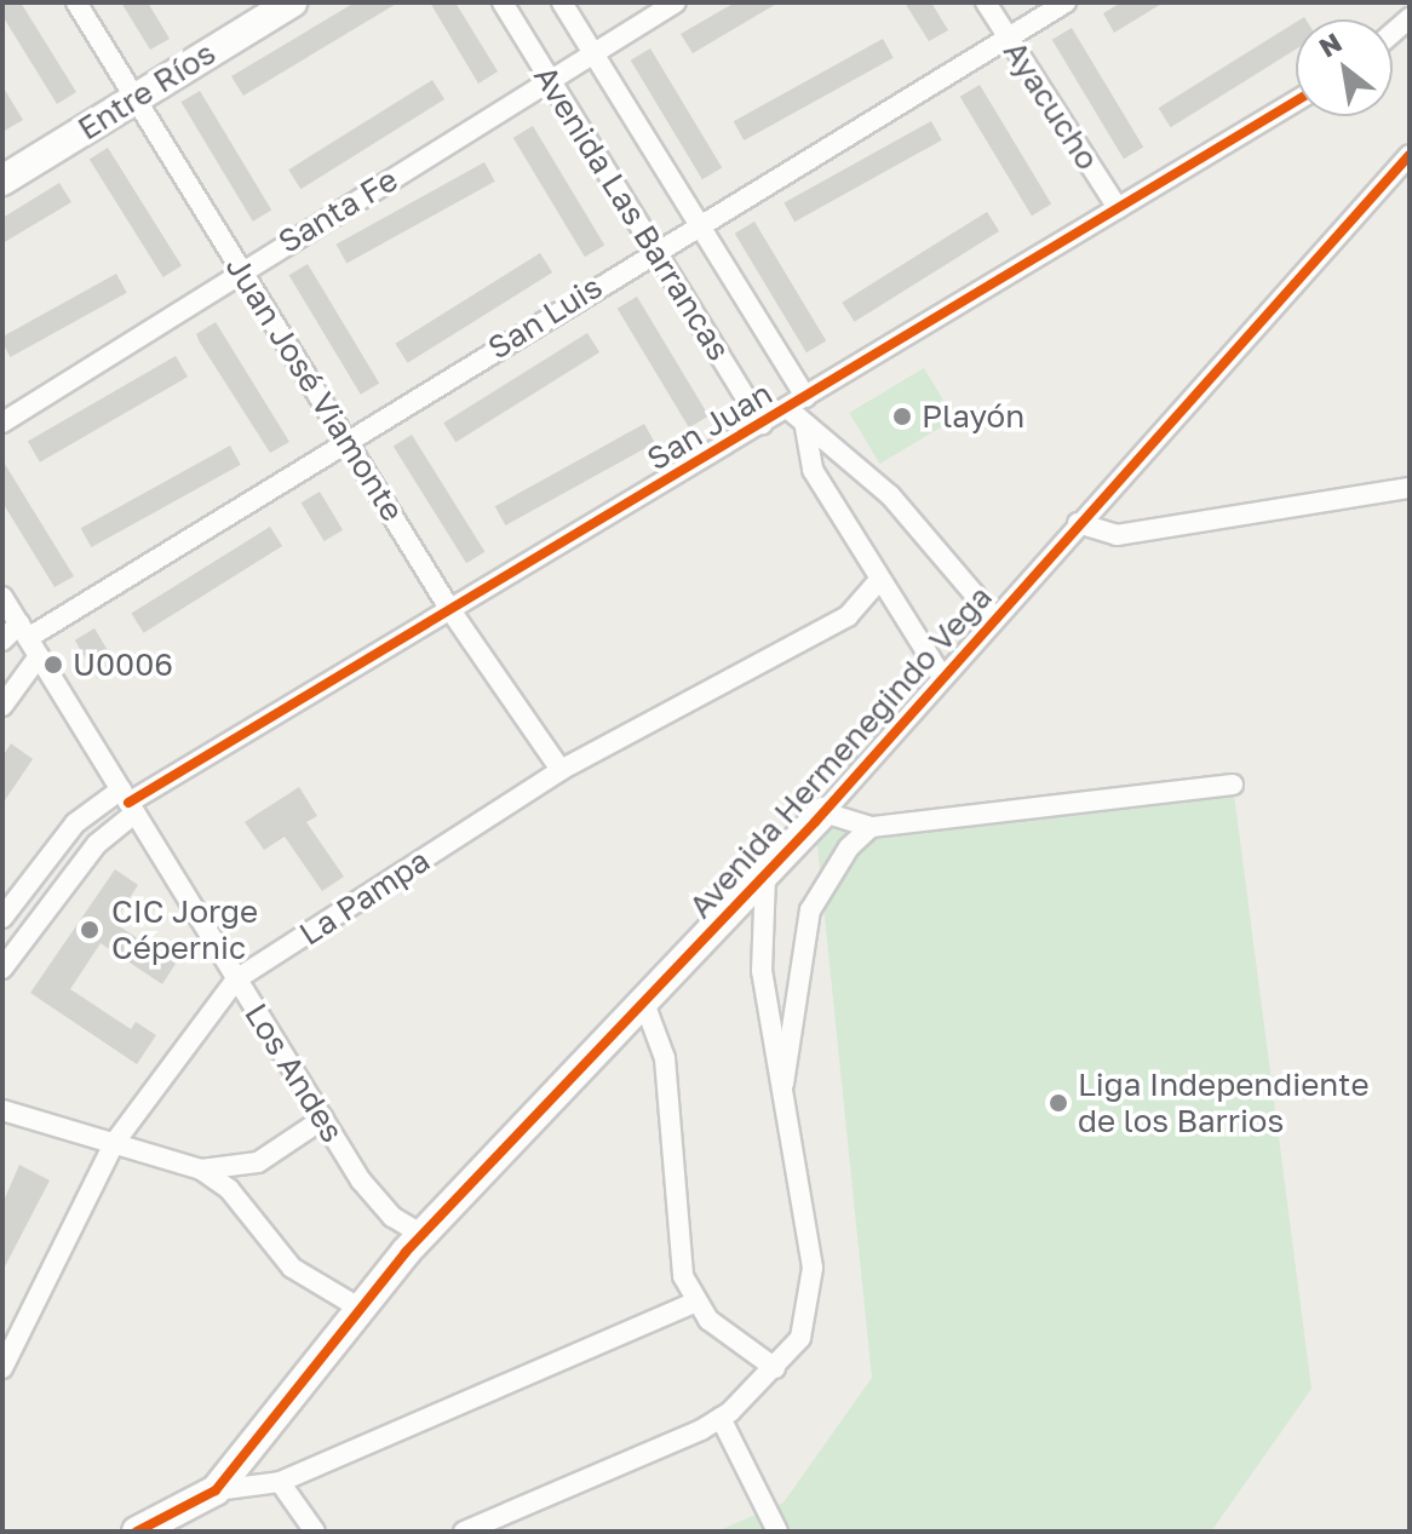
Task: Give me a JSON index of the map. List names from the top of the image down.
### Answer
{
  "streets": {
    "street": [
      "Entre Ríos",
      "Ayacucho",
      "Santa Fe",
      "Avenida Las Barrancas",
      "San Luis",
      "Juan José Viamonte",
      "San Juan",
      "Avenida Hermenegindo Vega",
      "La Pampa",
      "Los Andes"
    ]
  },
  "crossings": [
    ["Entre Ríos", "Juan José Viamonte"],
    ["Ayacucho", "San Luis"],
    ["Ayacucho", "San Juan"],
    ["Santa Fe", "Avenida Las Barrancas"],
    ["Santa Fe", "Juan José Viamonte"],
    ["Avenida Las Barrancas", "San Luis"],
    ["Avenida Las Barrancas", "San Juan"],
    ["San Luis", "Juan José Viamonte"],
    ["San Luis", "Los Andes"],
    ["Juan José Viamonte", "San Juan"],
    ["Juan José Viamonte", "La Pampa"],
    ["San Juan", "Los Andes"],
    ["Avenida Hermenegindo Vega", "Los Andes"],
    ["La Pampa", "Los Andes"]
  ],
  "places": [
    "Playón",
    "U0006",
    "CIC Jorge Cépernic",
    "Liga Independiente de los Barrios"
  ],
  "north": "top left"
}
